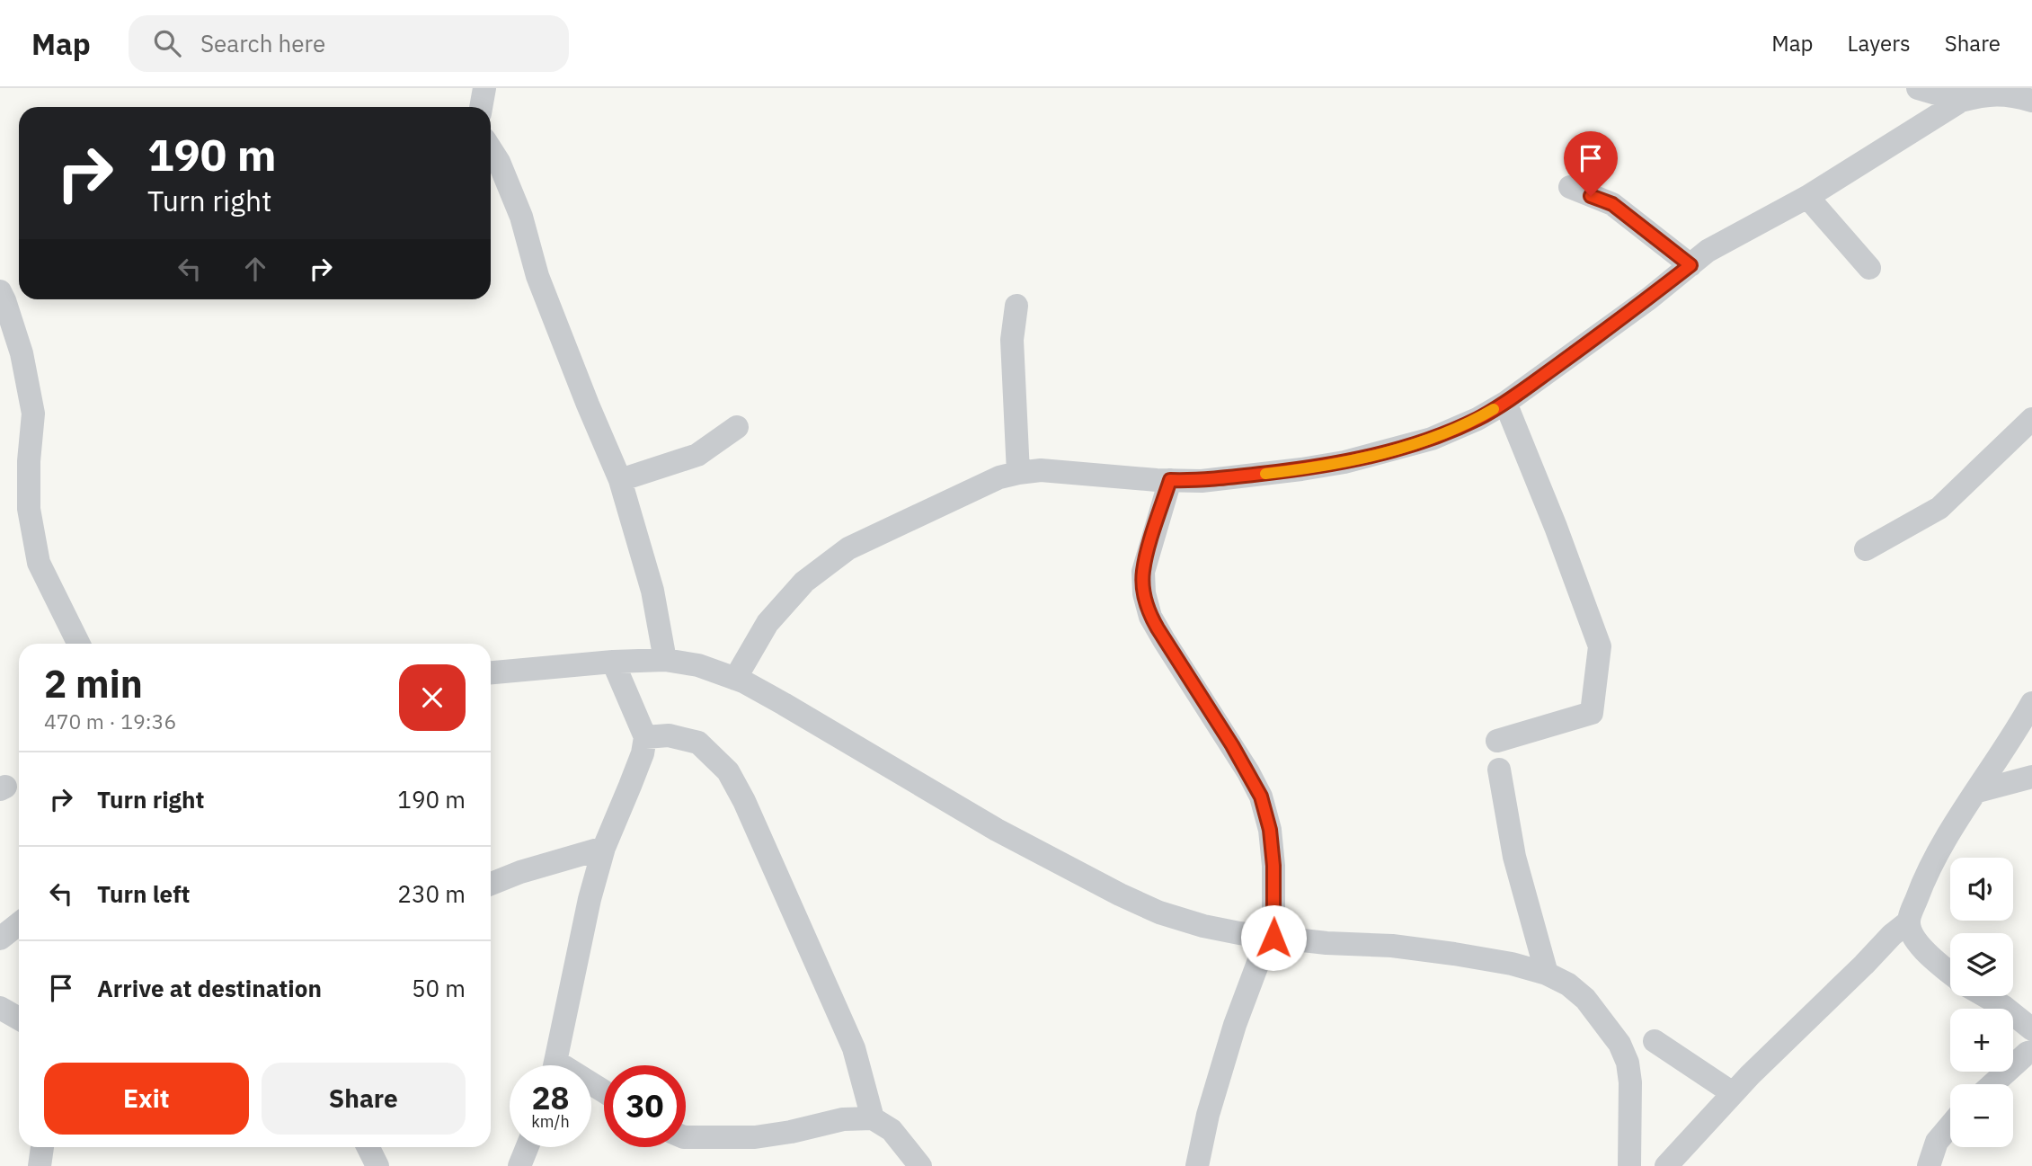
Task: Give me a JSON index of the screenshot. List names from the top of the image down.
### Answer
{
  "page": {
    "header": "Map",
    "search": "Search here",
    "nav": ["Map", "Layers", "Share"],
    "turn": ["190 m", "Turn right"],
    "heading": ["2 min", "470 m · 19:36"],
    "list": [
      {
        "name": "Turn right",
        "value": "190 m"
      },
      {
        "name": "Turn left",
        "value": "230 m"
      },
      {
        "name": "Arrive at destination",
        "value": "50 m"
      }
    ],
    "map_buttons": ["+", "−"],
    "buttons": ["Exit", "Share"],
    "speed": "28 km/h",
    "limit": "30"
  }
}
